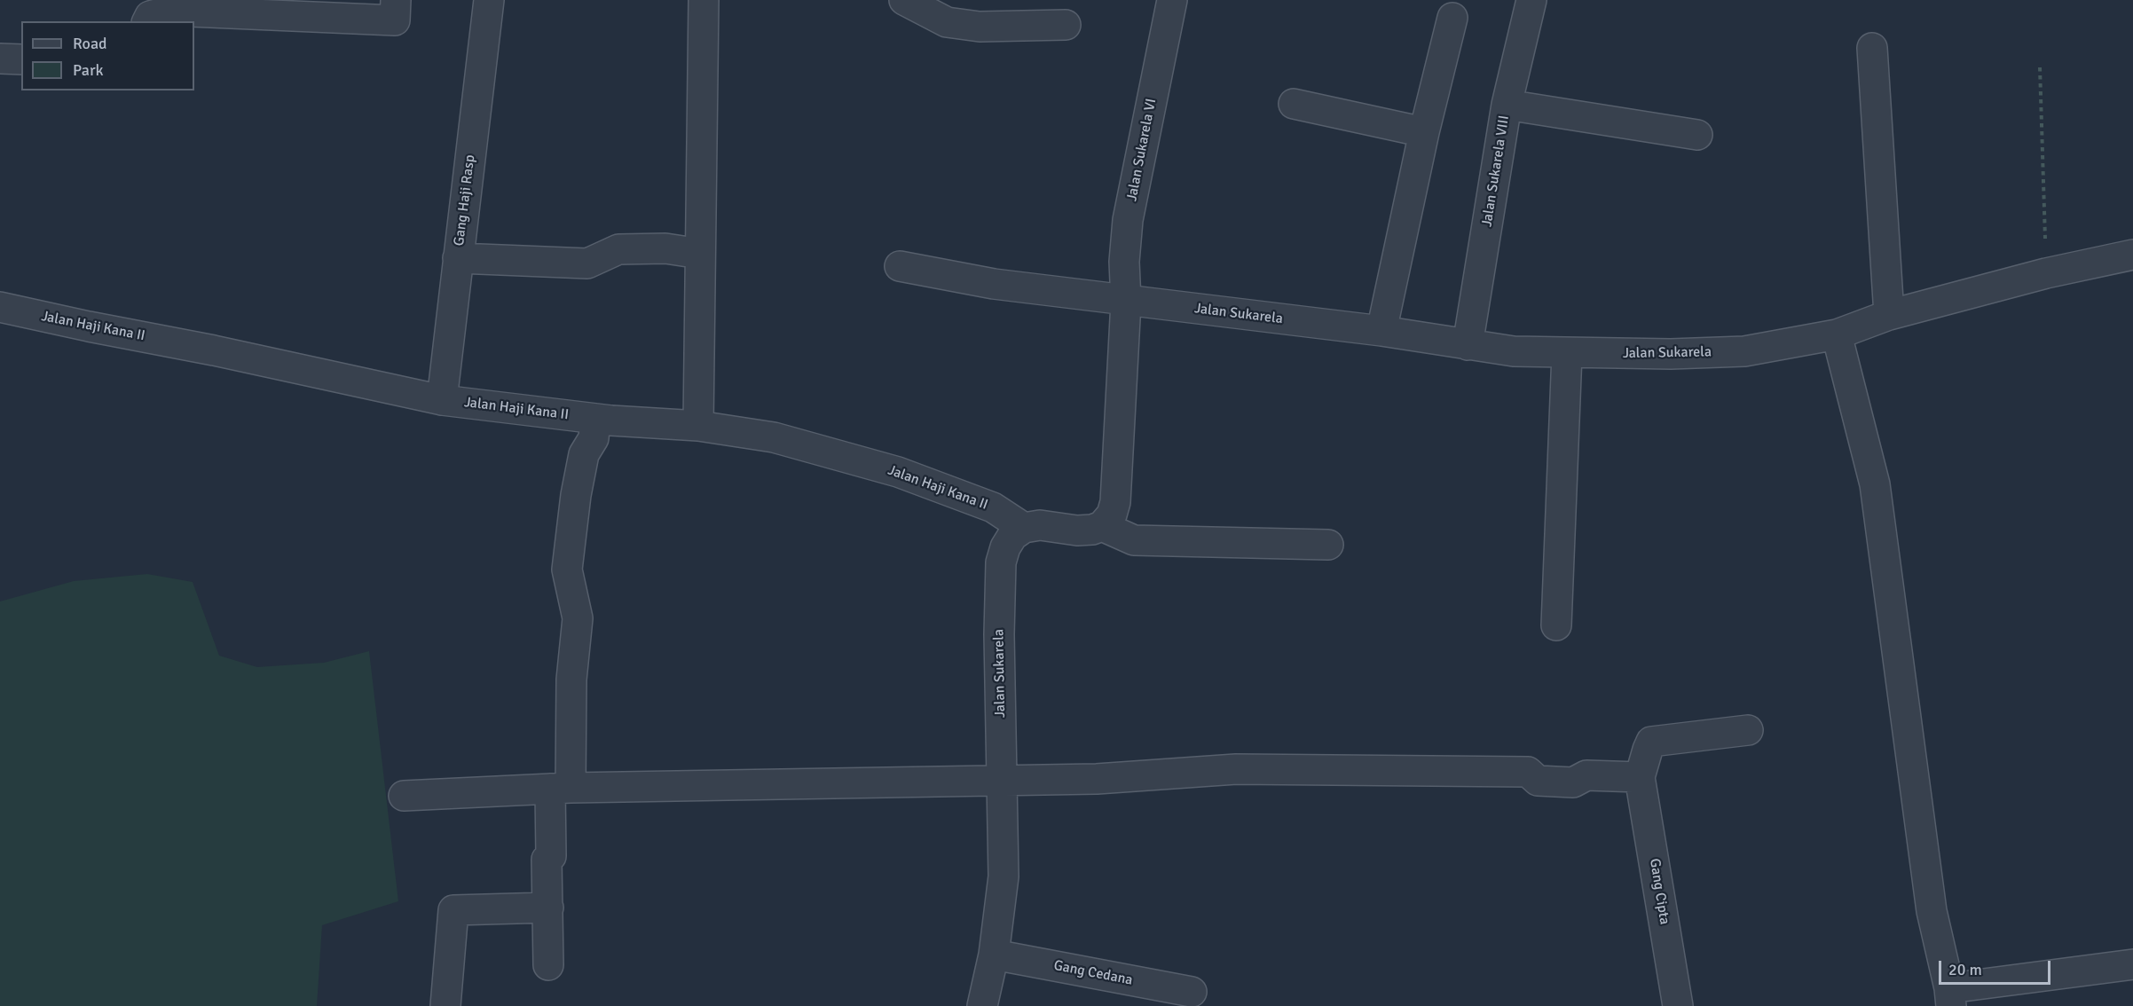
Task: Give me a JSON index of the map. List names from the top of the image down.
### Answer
{
  "streets": {
    "street": [
      "Jalan Sukarela VI",
      "Jalan Sukarela VIII",
      "Gang Haji Rasp",
      "Jalan Sukarela",
      "Jalan Haji Kana II",
      "Gang Cipta",
      "Gang Cedana"
    ]
  },
  "crossings": [
    ["Jalan Sukarela VI", "Jalan Sukarela"],
    ["Jalan Sukarela VIII", "Jalan Sukarela"],
    ["Gang Haji Rasp", "Jalan Haji Kana II"],
    ["Jalan Sukarela", "Jalan Haji Kana II"],
    ["Jalan Sukarela", "Gang Cedana"]
  ],
  "legend": ["Road", "Park"],
  "scale_bar": "20 m"
}
